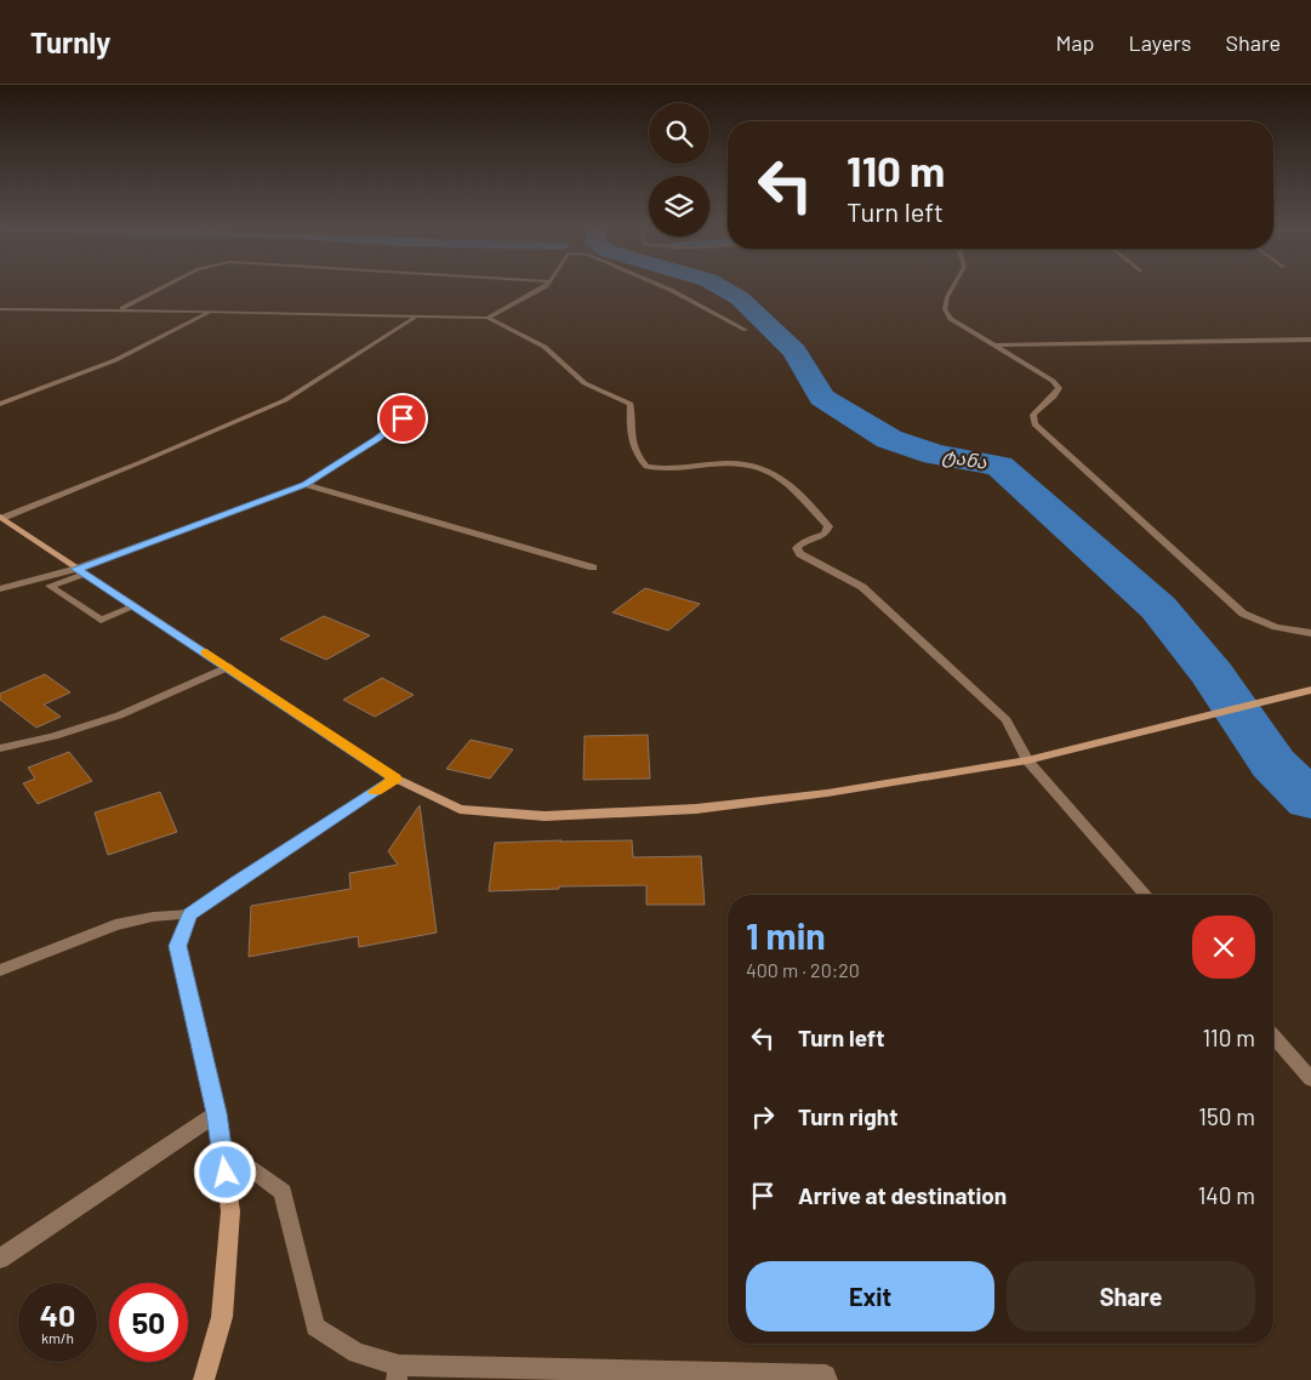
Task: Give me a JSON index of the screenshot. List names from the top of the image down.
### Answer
{
  "water": ["ტანა"],
  "page": {
    "header": "Turnly",
    "nav": ["Map", "Layers", "Share"],
    "turn": ["110 m", "Turn left"],
    "heading": ["1 min", "400 m · 20:20"],
    "list": [
      {
        "name": "Turn left",
        "value": "110 m"
      },
      {
        "name": "Turn right",
        "value": "150 m"
      },
      {
        "name": "Arrive at destination",
        "value": "140 m"
      }
    ],
    "buttons": ["Exit", "Share"],
    "speed": "40 km/h",
    "limit": "50"
  }
}
